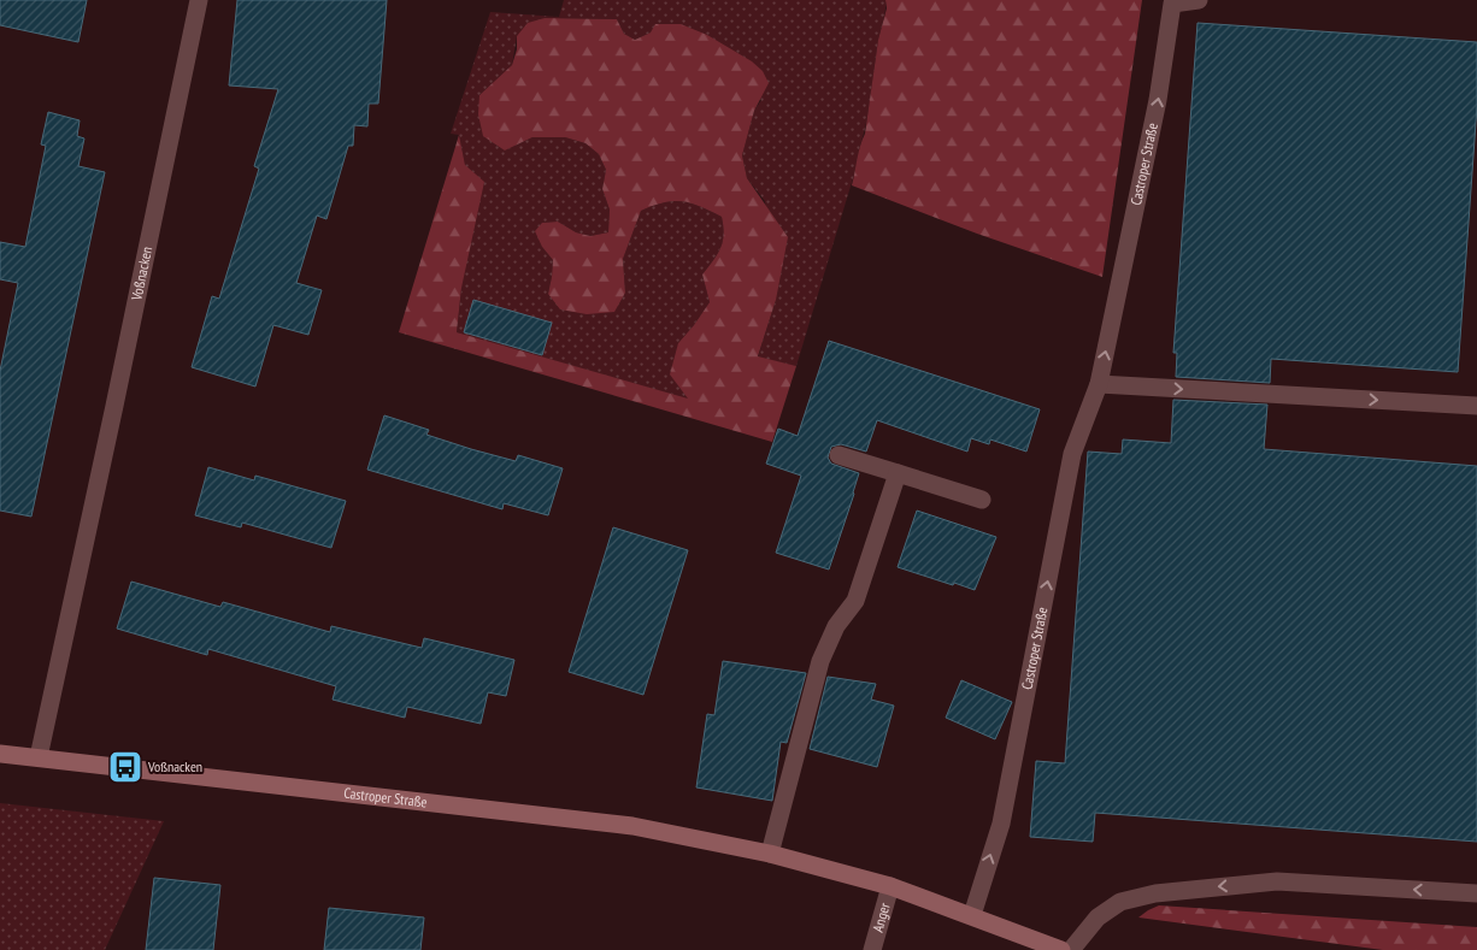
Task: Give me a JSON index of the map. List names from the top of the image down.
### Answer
{
  "streets": {
    "main road": ["Castroper Straße"],
    "street": ["Voßnacken", "Anger"]
  },
  "crossings": [
    ["Castroper Straße", "Voßnacken"],
    ["Castroper Straße", "Anger"]
  ],
  "one_way": ["Castroper Straße"],
  "places": {
    "bus stop": ["Voßnacken"]
  }
}
